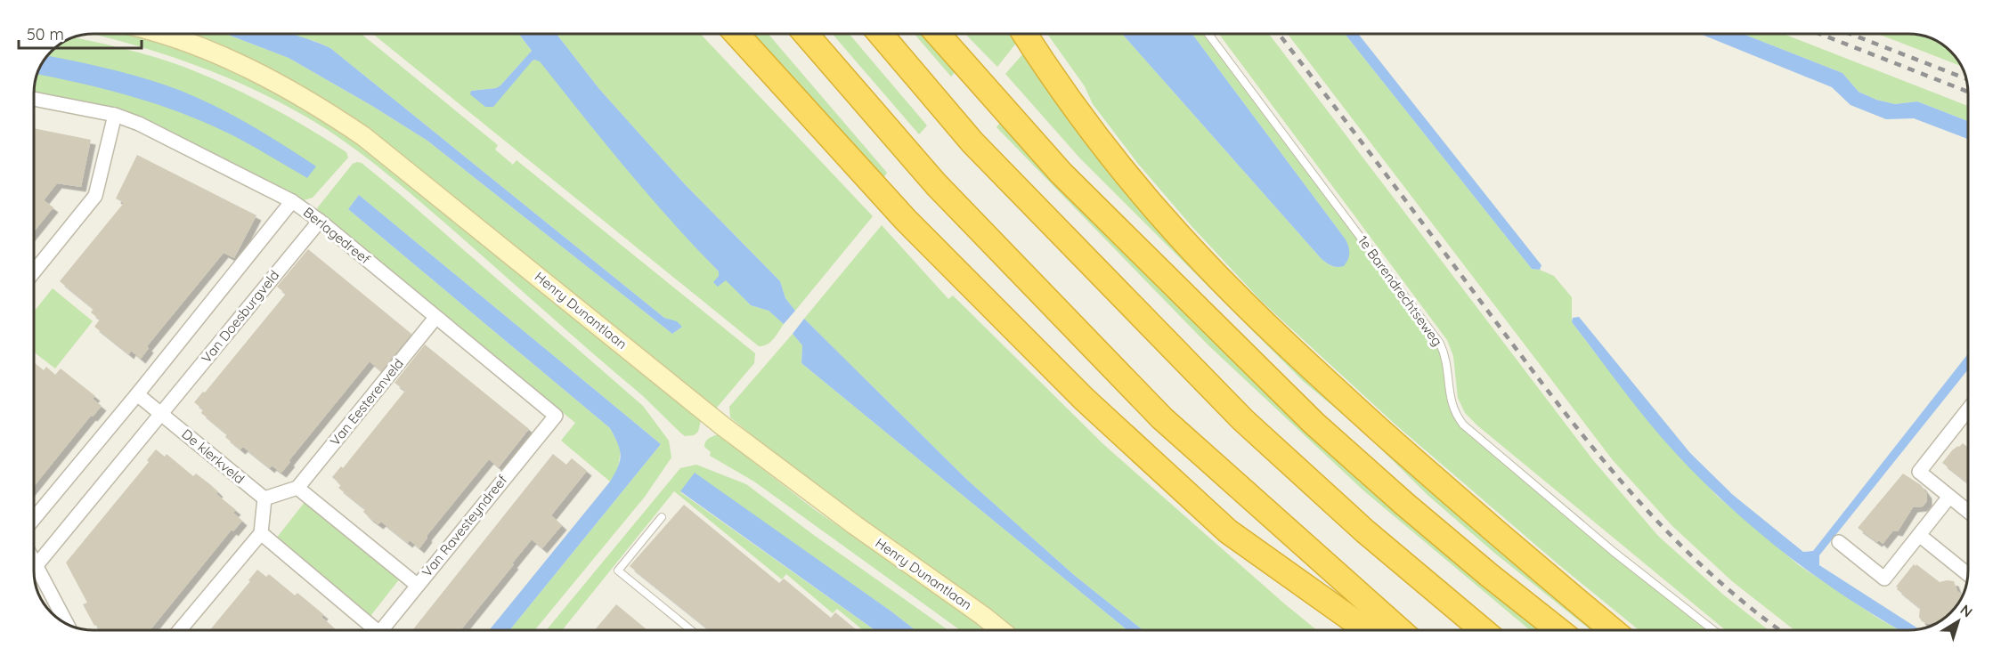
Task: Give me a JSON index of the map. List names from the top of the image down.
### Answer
{
  "streets": {
    "main road": ["Henry Dunantlaan"],
    "street": [
      "Berlagedreef",
      "Van Doesburgveld",
      "Van Eesterenveld",
      "De klerkveld",
      "Van Ravesteyndreef"
    ],
    "lane": ["1e Barendrechtseweg"]
  },
  "crossings": [
    ["Berlagedreef", "Van Doesburgveld"],
    ["Berlagedreef", "Van Eesterenveld"],
    ["Berlagedreef", "Van Ravesteyndreef"],
    ["Van Doesburgveld", "De klerkveld"]
  ],
  "scale_bar": "50 m",
  "north": "top right"
}
